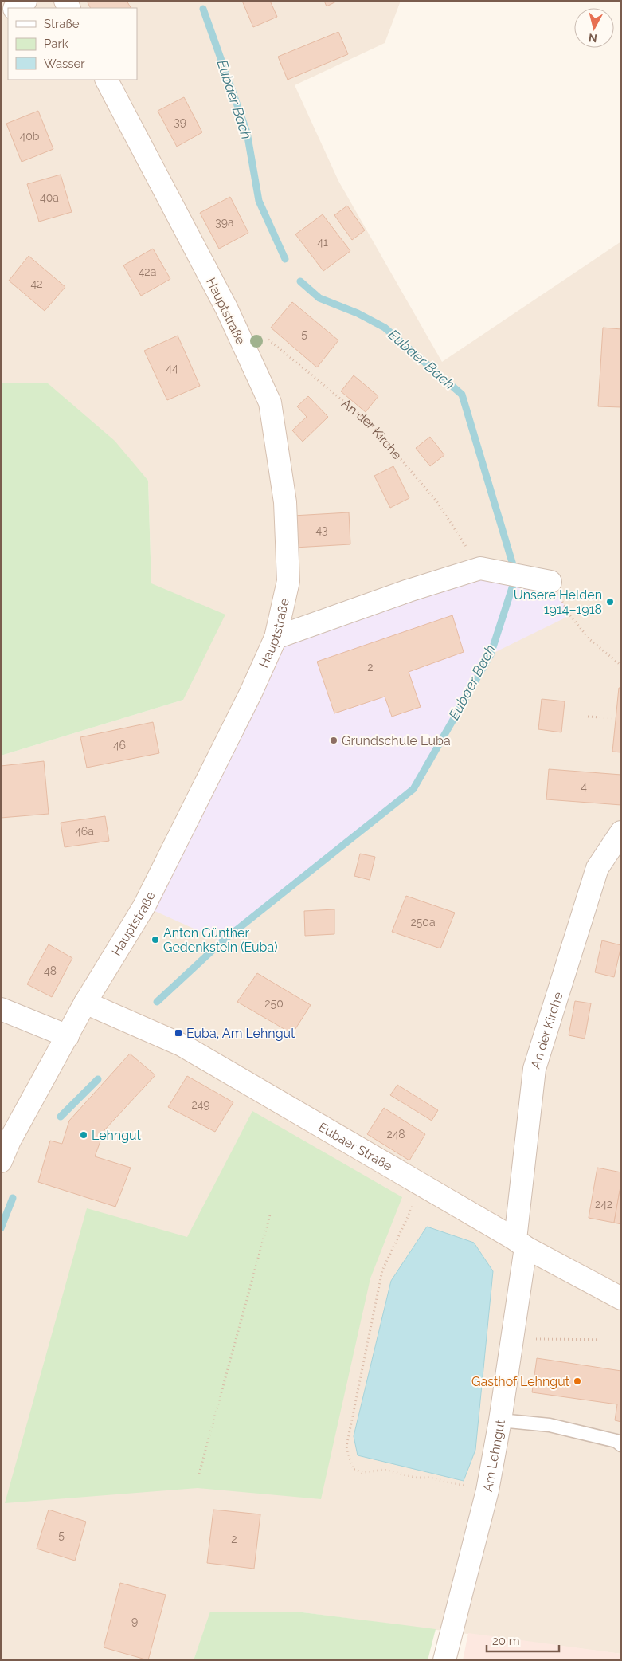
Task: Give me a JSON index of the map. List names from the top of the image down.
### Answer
{
  "streets": {
    "street": [
      "Hauptstraße",
      "An der Kirche",
      "Eubaer Straße",
      "Am Lehngut"
    ]
  },
  "crossings": [
    ["Hauptstraße", "An der Kirche"],
    ["Hauptstraße", "Eubaer Straße"],
    ["An der Kirche", "Eubaer Straße"],
    ["An der Kirche", "Am Lehngut"],
    ["Eubaer Straße", "Am Lehngut"]
  ],
  "water": ["Eubaer Bach"],
  "places": {
    "other": [
      "Unsere Helden 1914–1918",
      "Grundschule Euba",
      "Anton Günther Gedenkstein (Euba)",
      "Lehngut",
      "Gasthof Lehngut"
    ],
    "transit": ["Euba, Am Lehngut"]
  },
  "house_numbers": [
    "39",
    "40b",
    "40a",
    "39a",
    "41",
    "42a",
    "42",
    "5",
    "44",
    "43",
    "2",
    "46",
    "4",
    "46a",
    "250a",
    "48",
    "250",
    "249",
    "248",
    "242",
    "5",
    "2",
    "9"
  ],
  "legend": ["Straße", "Park", "Wasser"],
  "scale_bar": "20 m",
  "north": "bottom"
}
